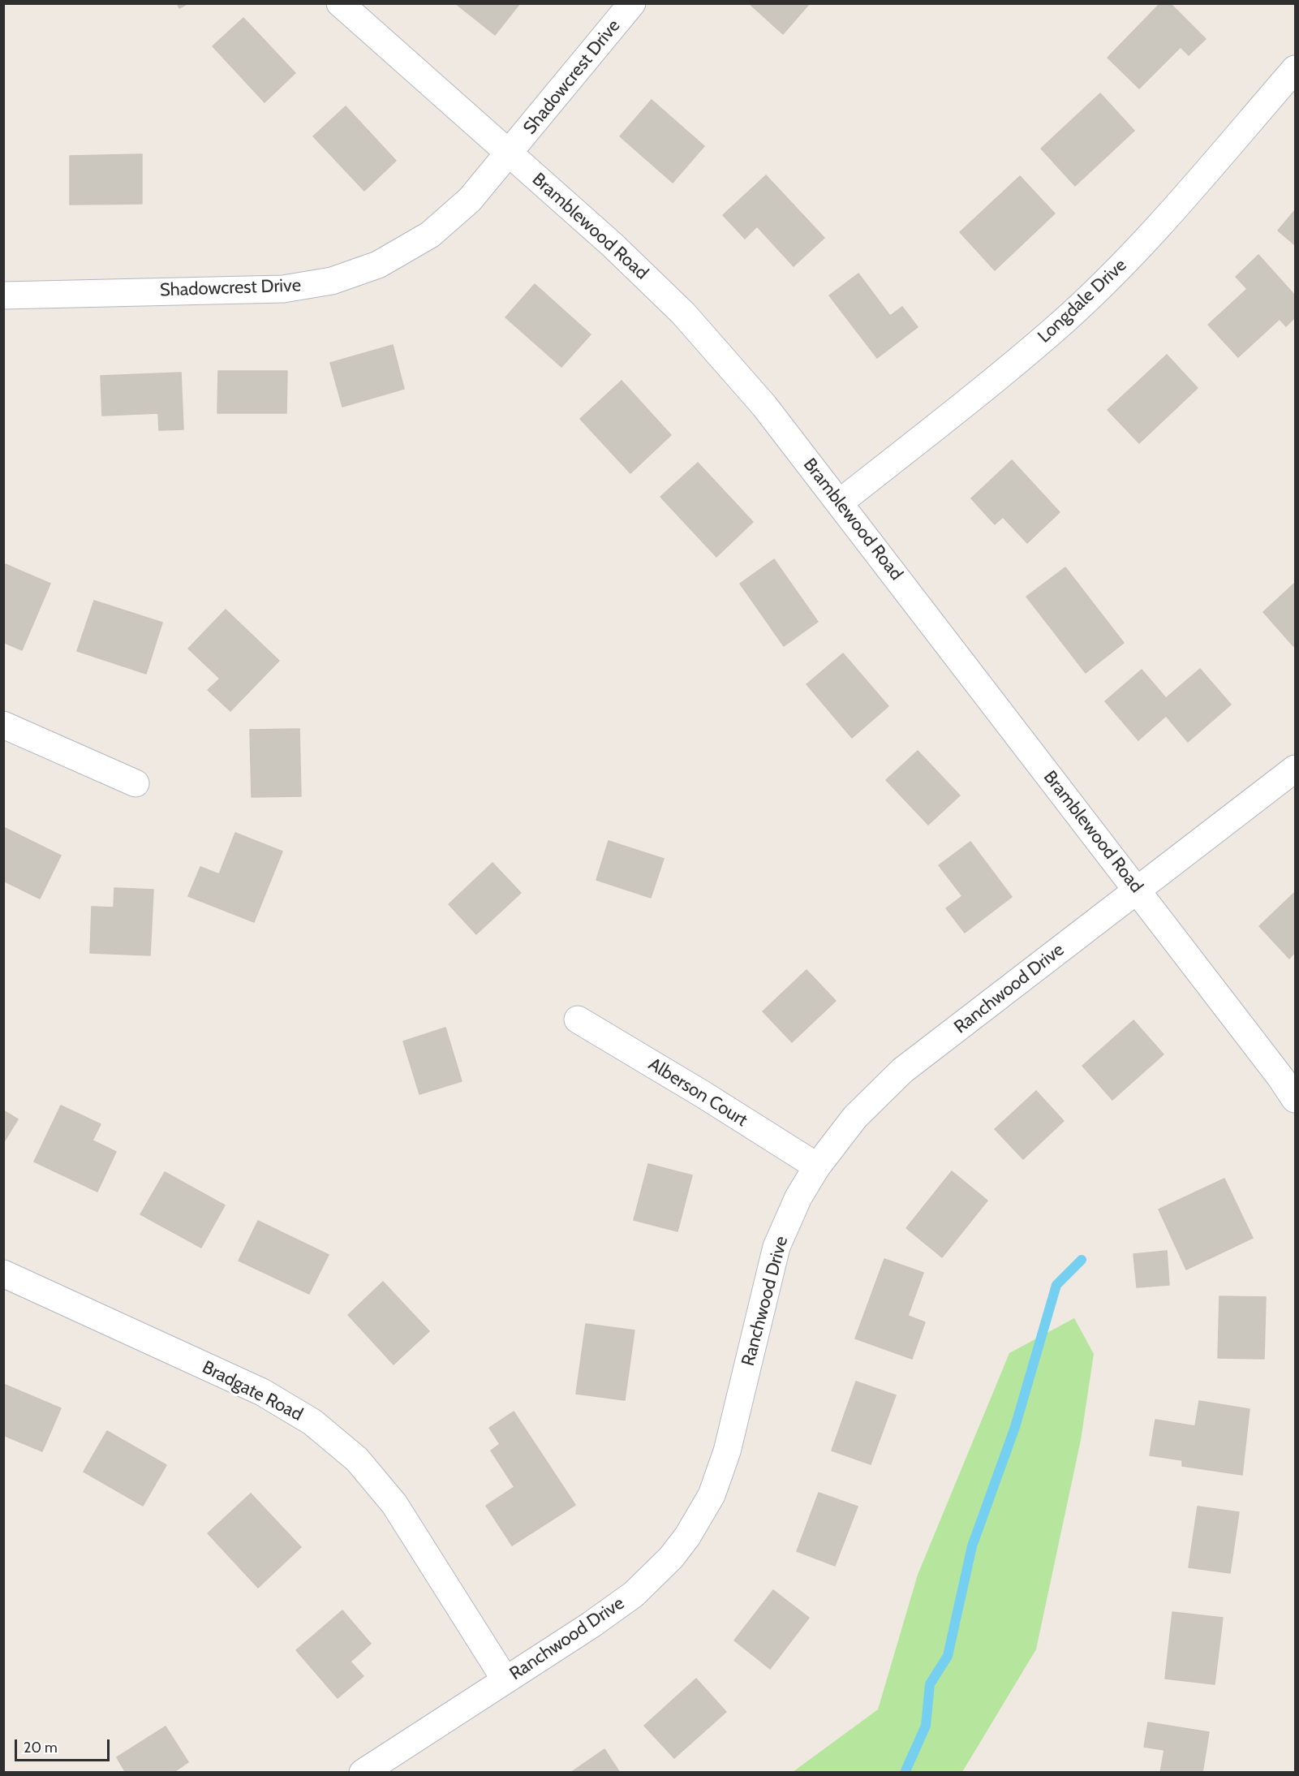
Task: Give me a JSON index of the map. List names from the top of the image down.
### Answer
{
  "streets": {
    "street": [
      "Shadowcrest Drive",
      "Bramblewood Road",
      "Longdale Drive",
      "Ranchwood Drive",
      "Alberson Court",
      "Bradgate Road"
    ]
  },
  "crossings": [
    ["Shadowcrest Drive", "Bramblewood Road"],
    ["Bramblewood Road", "Longdale Drive"],
    ["Bramblewood Road", "Ranchwood Drive"],
    ["Ranchwood Drive", "Alberson Court"],
    ["Ranchwood Drive", "Bradgate Road"]
  ],
  "scale_bar": "20 m"
}
